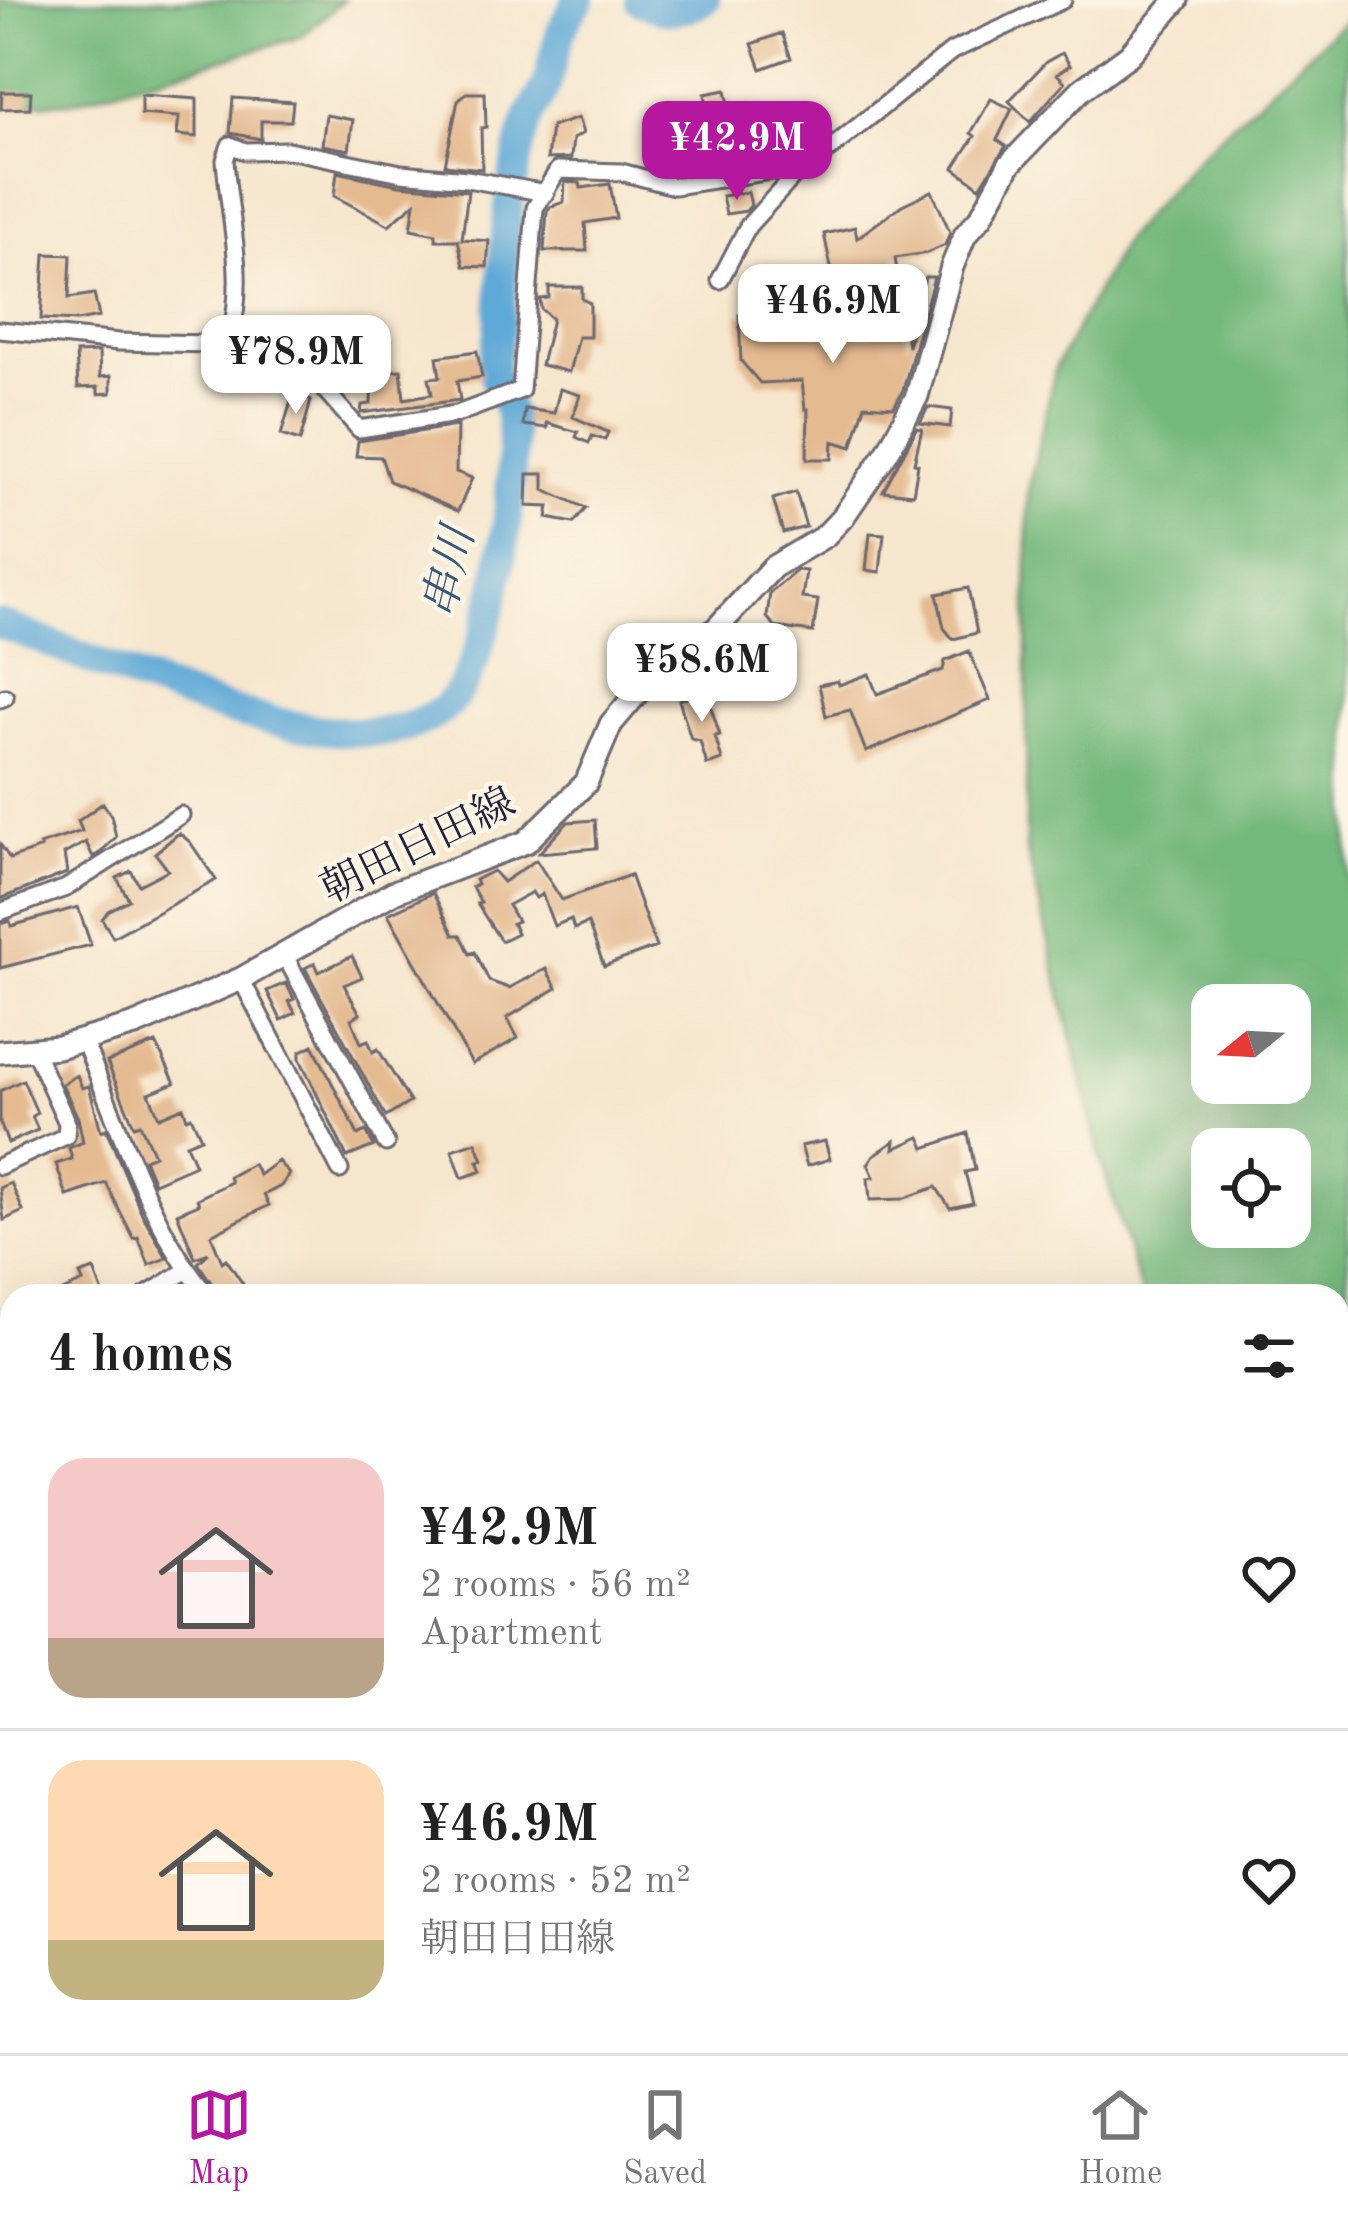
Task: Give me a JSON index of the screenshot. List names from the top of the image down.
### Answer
{
  "streets": {
    "main road": ["朝田日田線"]
  },
  "water": ["串川"],
  "north": "left",
  "page": {
    "price": [
      "¥42.9M",
      "¥46.9M",
      "¥78.9M",
      "¥58.6M"
    ],
    "heading": "4 homes",
    "list": [
      {
        "name": "¥42.9M",
        "note": "2 rooms · 56 m² · Apartment"
      },
      {
        "name": "¥46.9M",
        "note": "2 rooms · 52 m² · 朝田日田線"
      }
    ],
    "tabs": ["Map", "Saved", "Home"]
  }
}
